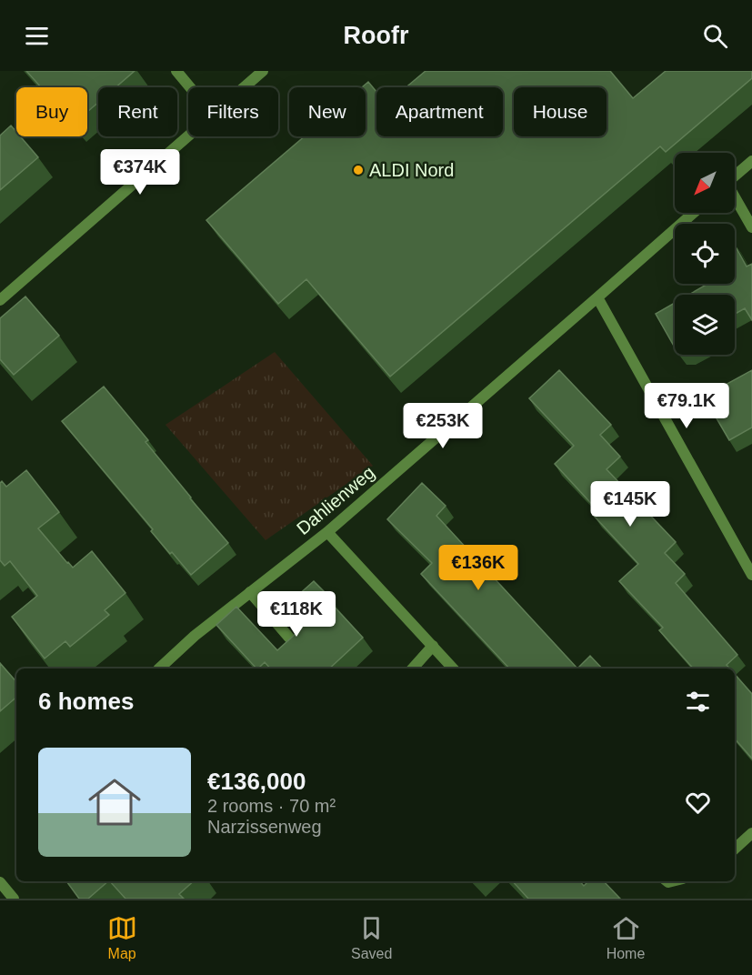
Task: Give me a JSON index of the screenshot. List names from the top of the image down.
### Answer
{
  "streets": {
    "street": ["Dahlienweg"]
  },
  "places": ["ALDI Nord"],
  "north": "bottom left",
  "page": {
    "header": "Roofr",
    "chip": [
      "Buy",
      "Rent",
      "Filters",
      "New",
      "Apartment",
      "House"
    ],
    "price": [
      "€374K",
      "€79.1K",
      "€253K",
      "€145K",
      "€136K",
      "€118K"
    ],
    "heading": "6 homes",
    "list": [
      {
        "name": "€136,000",
        "note": "2 rooms · 70 m² · Narzissenweg"
      }
    ],
    "tabs": ["Map", "Saved", "Home"]
  }
}
